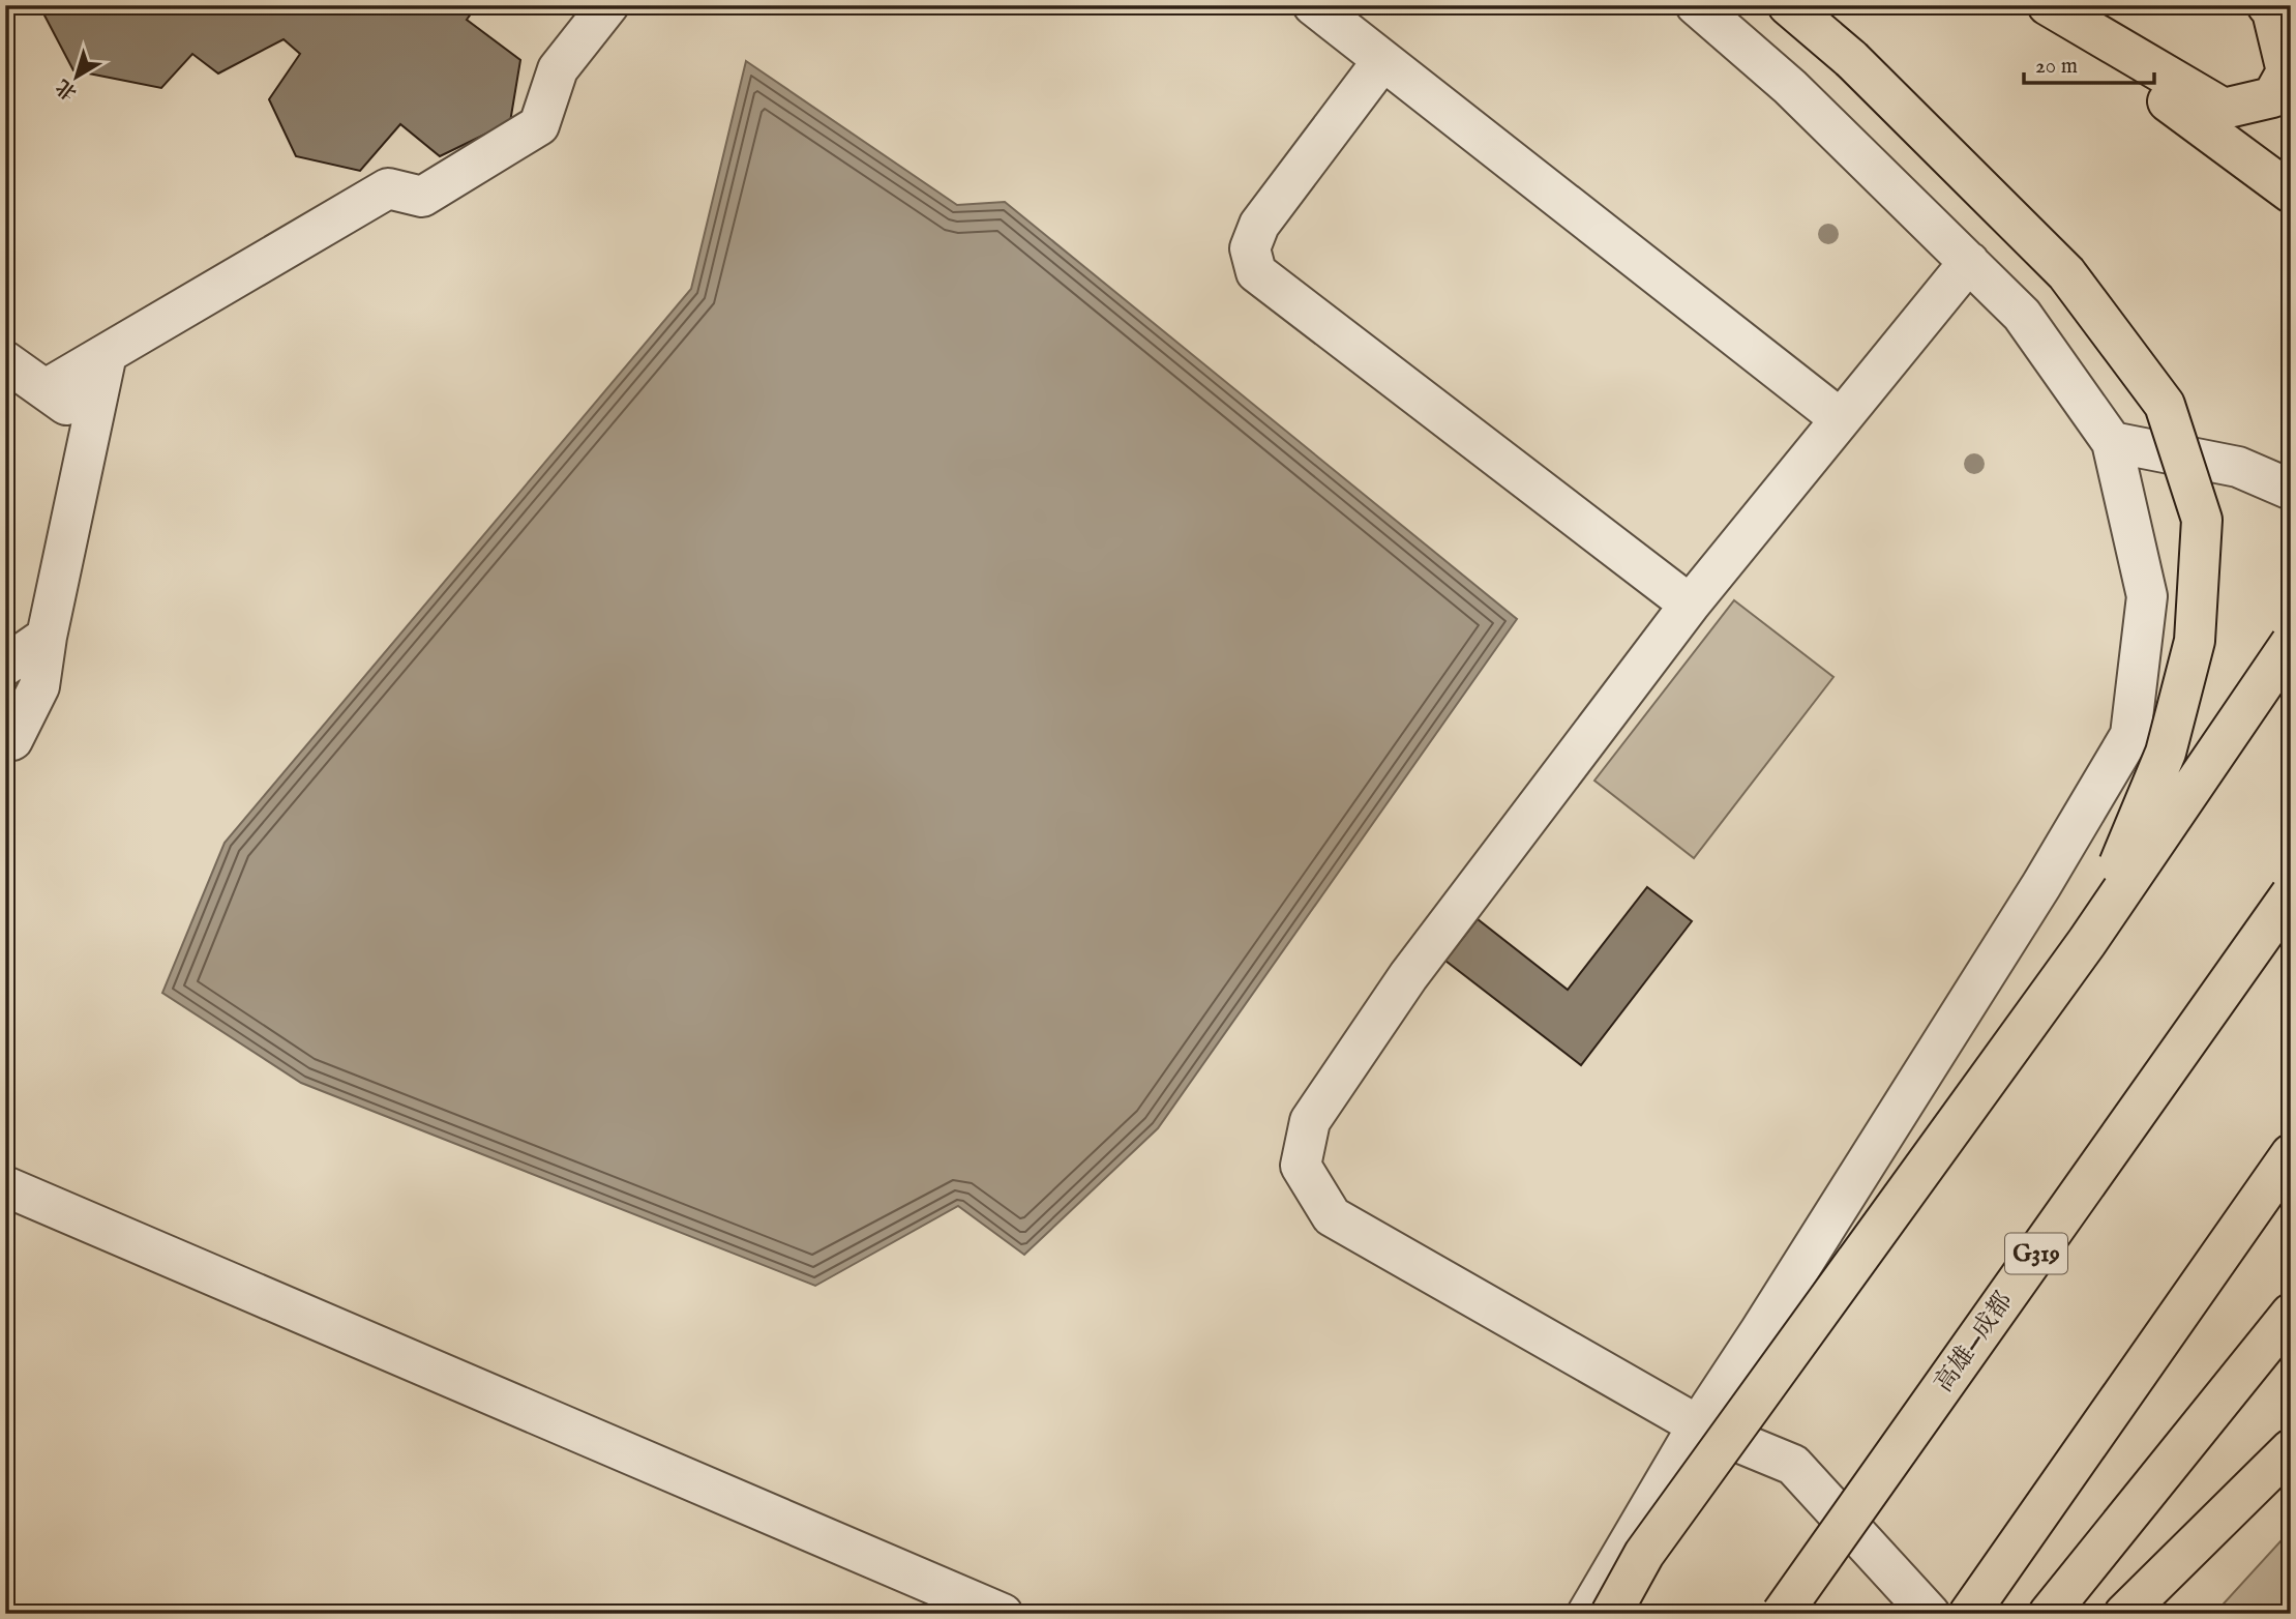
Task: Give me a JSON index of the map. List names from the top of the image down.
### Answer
{
  "streets": {
    "highway": ["G319", "高雄—成都"]
  },
  "scale_bar": "20 m",
  "north": "bottom left"
}
